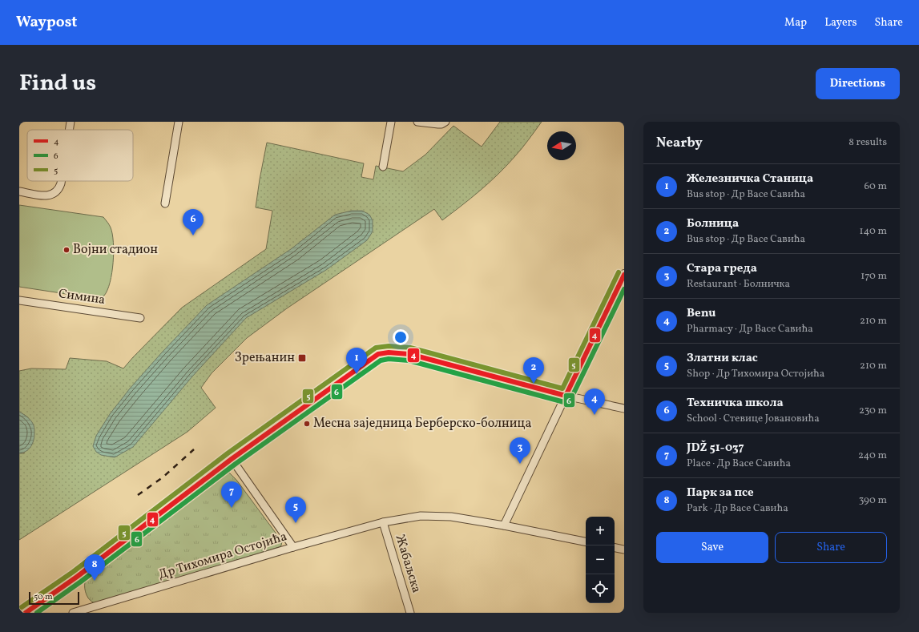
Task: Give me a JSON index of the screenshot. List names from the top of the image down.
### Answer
{
  "streets": {
    "street": ["Симина", "Др Тихомира Остојића", "Жабаљска"]
  },
  "crossings": [
    ["Др Тихомира Остојића", "Жабаљска"]
  ],
  "places": {
    "other": ["Војни стадион", "Месна заједница Берберско-болница"],
    "transit": ["Зрењанин"]
  },
  "lines": ["transit line 5", "transit line 4", "transit line 6"],
  "legend": ["4", "6", "5"],
  "scale_bar": "50 m",
  "north": "left",
  "page": {
    "header": "Waypost",
    "nav": ["Map", "Layers", "Share"],
    "title": "Find us",
    "buttons": [
      "Directions",
      ["Save", "Share"]
    ],
    "heading": ["Nearby", "8 results"],
    "list": [
      {
        "mark": "1",
        "name": "Железничка Станица",
        "note": "Bus stop · Др Васе Савића",
        "value": "60 m"
      },
      {
        "mark": "2",
        "name": "Болница",
        "note": "Bus stop · Др Васе Савића",
        "value": "140 m"
      },
      {
        "mark": "3",
        "name": "Стара греда",
        "note": "Restaurant · Болничка",
        "value": "170 m"
      },
      {
        "mark": "4",
        "name": "Benu",
        "note": "Pharmacy · Др Васе Савића",
        "value": "210 m"
      },
      {
        "mark": "5",
        "name": "Златни клас",
        "note": "Shop · Др Тихомира Остојића",
        "value": "210 m"
      },
      {
        "mark": "6",
        "name": "Техничка школа",
        "note": "School · Стевице Јовановића",
        "value": "230 m"
      },
      {
        "mark": "7",
        "name": "JDŽ 51-037",
        "note": "Place · Др Васе Савића",
        "value": "240 m"
      },
      {
        "mark": "8",
        "name": "Парк за псе",
        "note": "Park · Др Васе Савића",
        "value": "390 m"
      }
    ],
    "pins": [
      "6",
      "1",
      "2",
      "4",
      "3",
      "7",
      "5",
      "8"
    ],
    "map_buttons": ["+", "−"],
    "scale": "50 m"
  }
}
